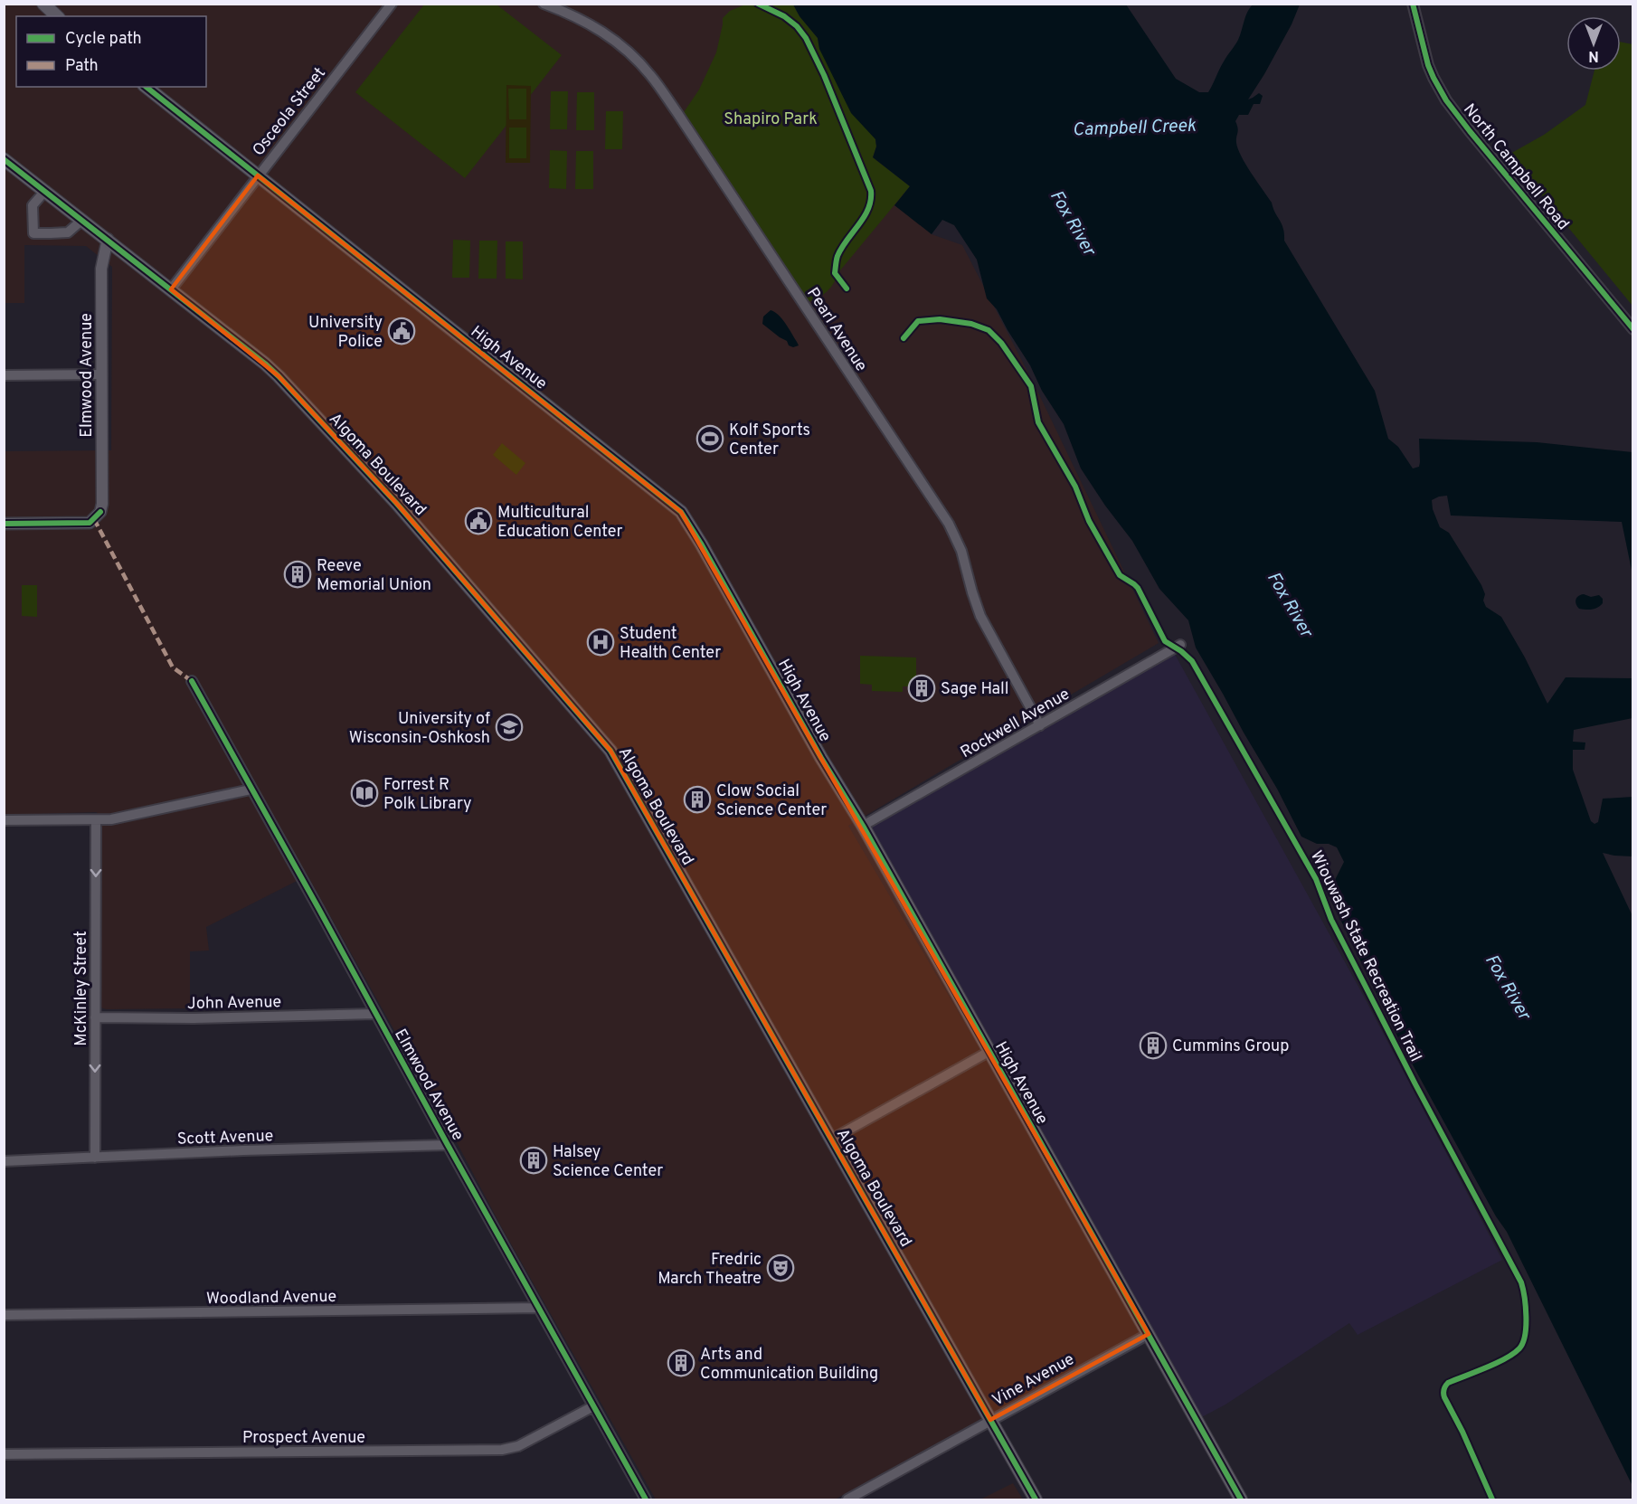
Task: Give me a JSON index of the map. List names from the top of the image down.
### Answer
{
  "streets": {
    "main road": ["High Avenue", "Algoma Boulevard"],
    "street": [
      "Osceola Street",
      "North Campbell Road",
      "Pearl Avenue",
      "Elmwood Avenue",
      "Rockwell Avenue",
      "McKinley Street",
      "John Avenue",
      "Scott Avenue",
      "Woodland Avenue",
      "Vine Avenue",
      "Prospect Avenue"
    ],
    "cycle path": ["Wiouwash State Recreation Trail"]
  },
  "crossings": [
    ["Osceola Street", "High Avenue"],
    ["Osceola Street", "Algoma Boulevard"],
    ["Pearl Avenue", "Rockwell Avenue"],
    ["High Avenue", "Rockwell Avenue"],
    ["High Avenue", "Vine Avenue"],
    ["Elmwood Avenue", "Algoma Boulevard"],
    ["Elmwood Avenue", "John Avenue"],
    ["Elmwood Avenue", "Scott Avenue"],
    ["Elmwood Avenue", "Woodland Avenue"],
    ["Elmwood Avenue", "Prospect Avenue"],
    ["Algoma Boulevard", "Vine Avenue"],
    ["McKinley Street", "John Avenue"],
    ["McKinley Street", "Scott Avenue"]
  ],
  "one_way": ["McKinley Street"],
  "water": ["Campbell Creek", "Fox River"],
  "parks": ["Shapiro Park"],
  "places": {
    "public building": ["University Police", "Multicultural Education Center"],
    "sports": ["Kolf Sports Center"],
    "building": [
      "Reeve Memorial Union",
      "Sage Hall",
      "Clow Social Science Center",
      "Cummins Group",
      "Halsey Science Center",
      "Arts and Communication Building"
    ],
    "hospital": ["Student Health Center"],
    "school or university": ["University of Wisconsin-Oshkosh"],
    "library": ["Forrest R Polk Library"],
    "theatre": ["Fredric March Theatre"]
  },
  "legend": ["Cycle path", "Path"],
  "north": "bottom"
}
